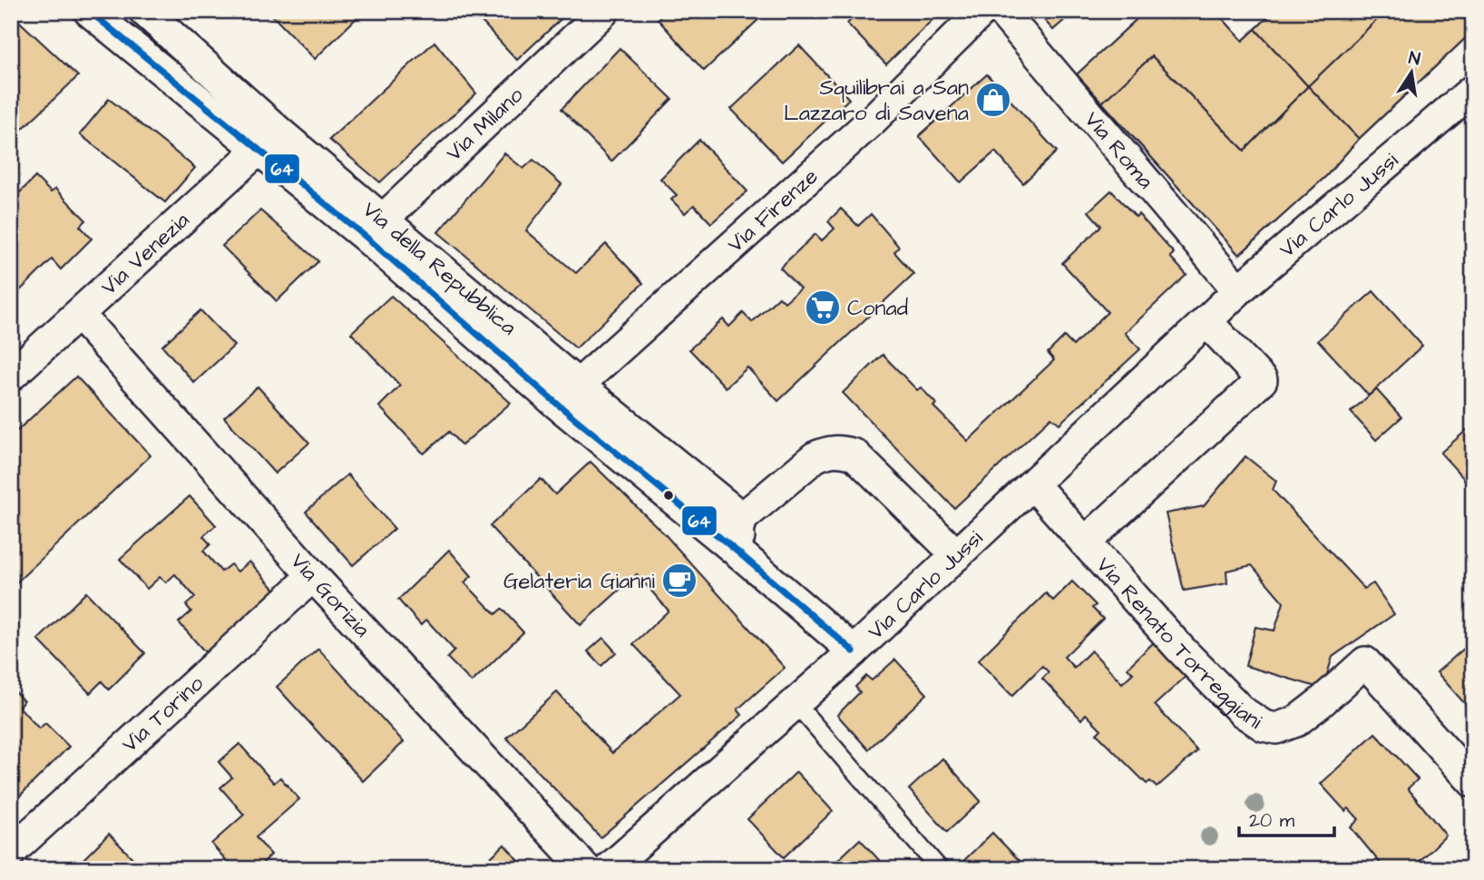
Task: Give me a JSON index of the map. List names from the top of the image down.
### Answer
{
  "streets": {
    "street": [
      "Via Milano",
      "Via Roma",
      "Via Carlo Jussi",
      "Via Firenze",
      "Via Venezia",
      "Via della Repubblica",
      "Via Gorizia",
      "Via Renato Torreggiani",
      "Via Torino"
    ]
  },
  "crossings": [
    ["Via Milano", "Via della Repubblica"],
    ["Via Roma", "Via Carlo Jussi"],
    ["Via Carlo Jussi", "Via della Repubblica"],
    ["Via Carlo Jussi", "Via Renato Torreggiani"],
    ["Via Firenze", "Via della Repubblica"],
    ["Via Venezia", "Via della Repubblica"],
    ["Via Venezia", "Via Gorizia"],
    ["Via Gorizia", "Via Torino"]
  ],
  "places": {
    "shop": ["Squilibrai a San Lazzaro di Savena"],
    "supermarket": ["Conad"],
    "cafe": ["Gelateria Gianni"]
  },
  "lines": ["transit line 64"],
  "scale_bar": "20 m",
  "north": "top"
}
